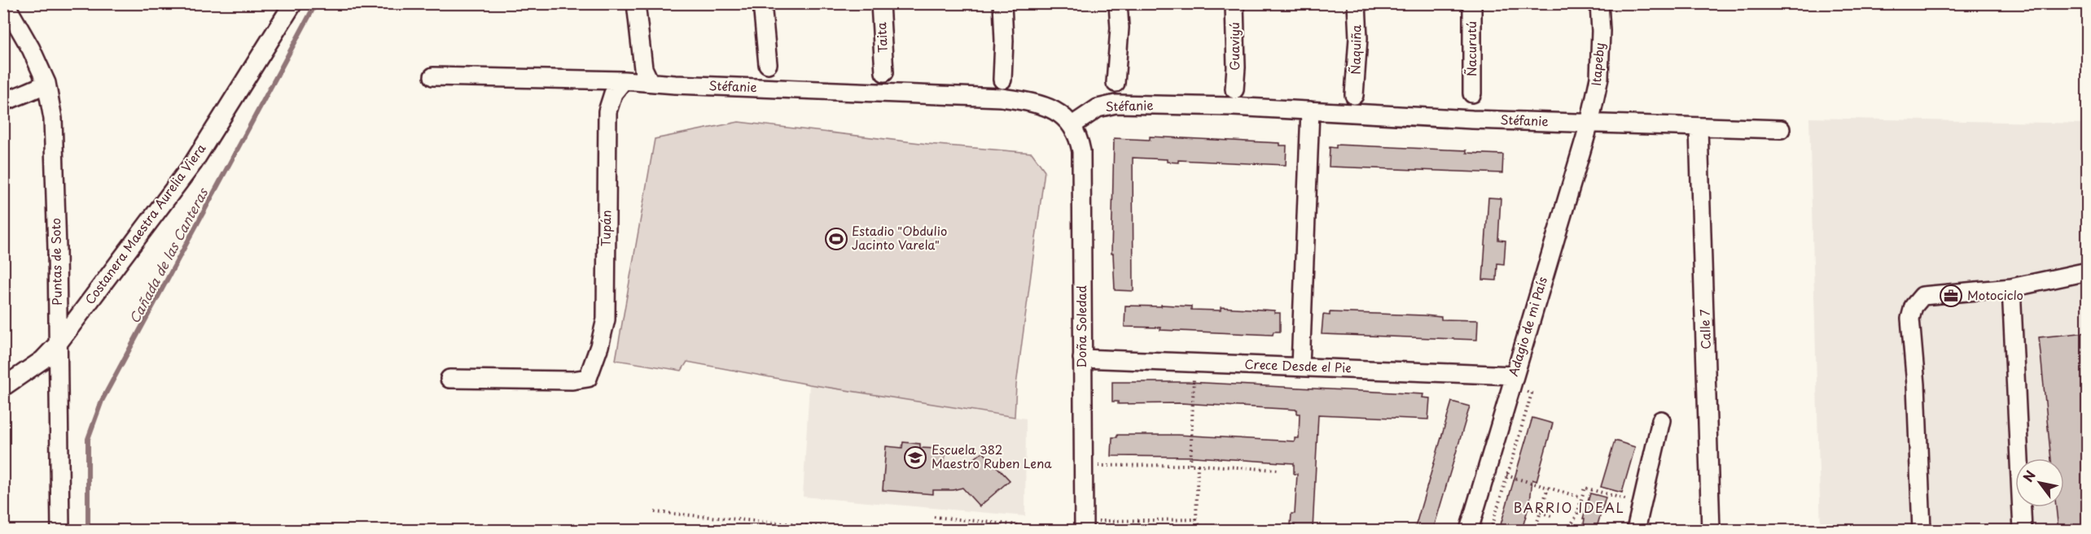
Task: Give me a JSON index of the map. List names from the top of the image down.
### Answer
{
  "streets": {
    "street": [
      "Taita",
      "Guaviyú",
      "Ñacurutú",
      "Ñaquiña",
      "Itapeby",
      "Stéfanie",
      "Costanera Maestra Aurelia Viera",
      "Tupán",
      "Puntas de Soto",
      "Doña Soledad",
      "Adagio de mi País",
      "Calle 7",
      "Crece Desde el Pie"
    ]
  },
  "crossings": [
    ["Itapeby", "Stéfanie"],
    ["Itapeby", "Adagio de mi País"],
    ["Stéfanie", "Tupán"],
    ["Stéfanie", "Doña Soledad"],
    ["Stéfanie", "Adagio de mi País"],
    ["Stéfanie", "Calle 7"],
    ["Costanera Maestra Aurelia Viera", "Puntas de Soto"],
    ["Doña Soledad", "Crece Desde el Pie"],
    ["Adagio de mi País", "Crece Desde el Pie"]
  ],
  "districts": ["BARRIO IDEAL"],
  "water": ["Cañada de las Canteras"],
  "places": {
    "sports": ["Estadio \"Obdulio Jacinto Varela\""],
    "office": ["Motociclo"],
    "school or university": ["Escuela 382 Maestro Ruben Lena"]
  },
  "north": "top left"
}
